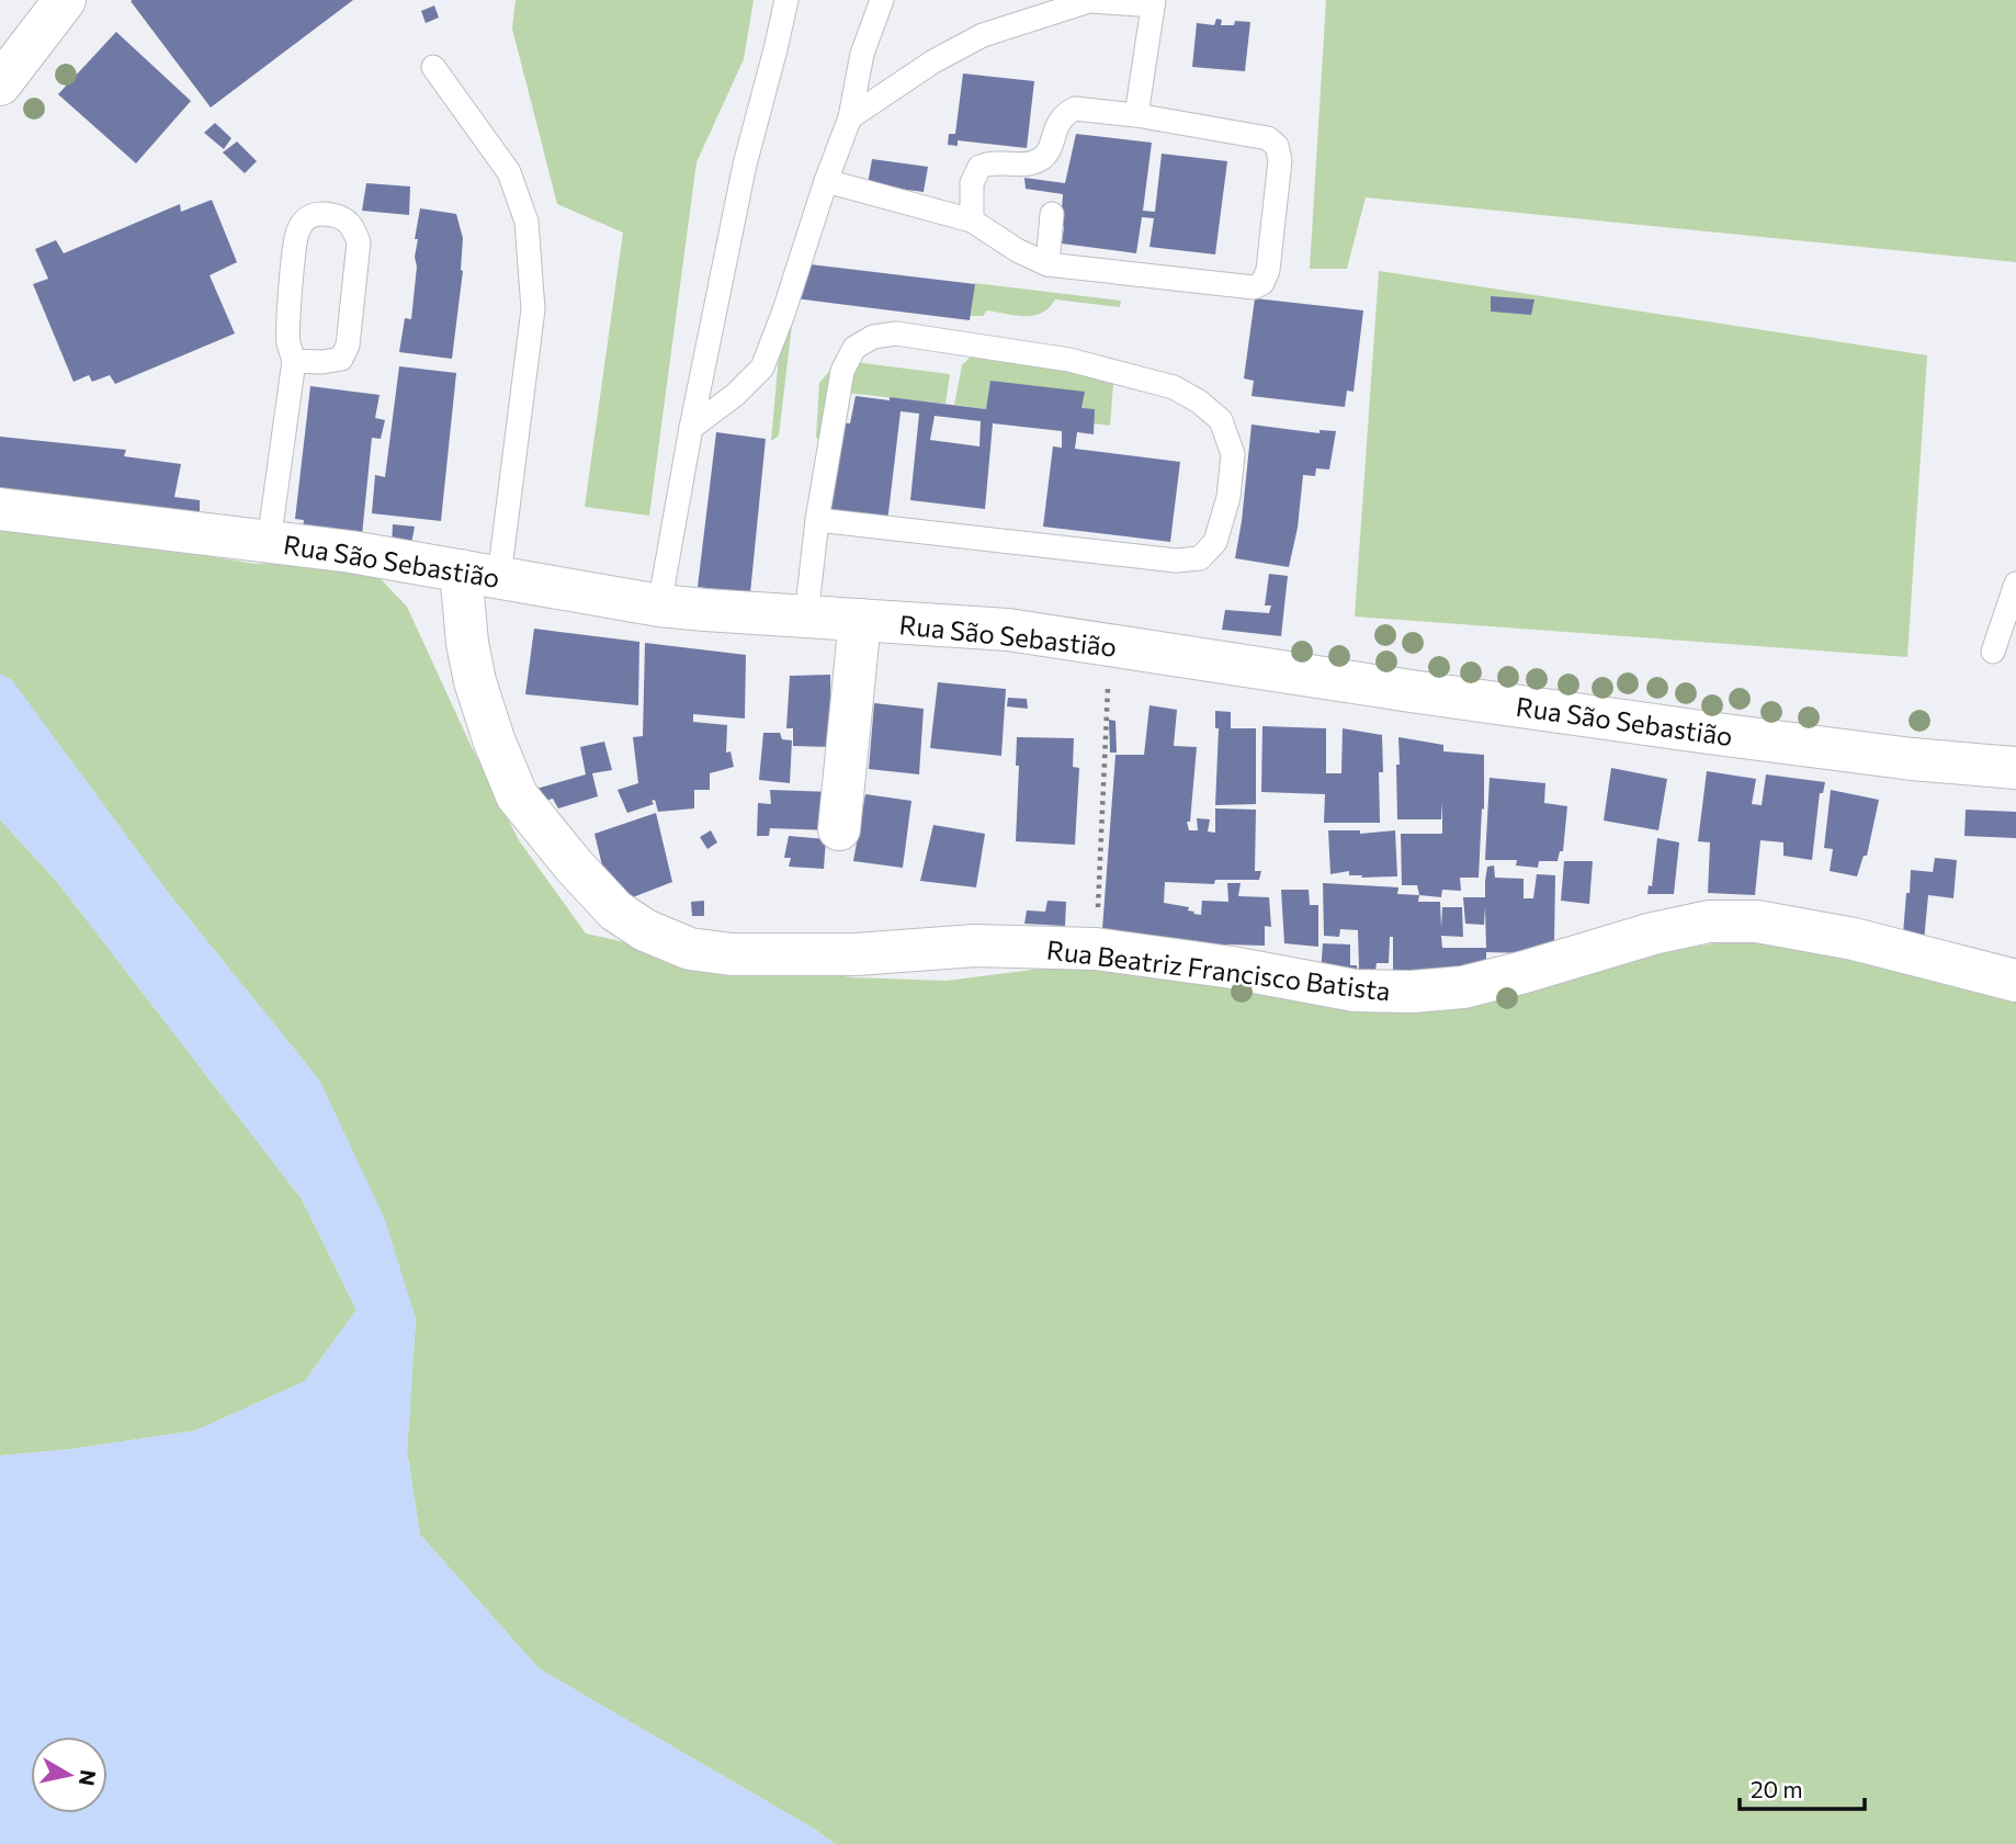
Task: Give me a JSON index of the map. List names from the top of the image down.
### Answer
{
  "streets": {
    "street": ["Rua São Sebastião", "Rua Beatriz Francisco Batista"]
  },
  "crossings": [
    ["Rua São Sebastião", "Rua Beatriz Francisco Batista"]
  ],
  "scale_bar": "20 m",
  "north": "right"
}
